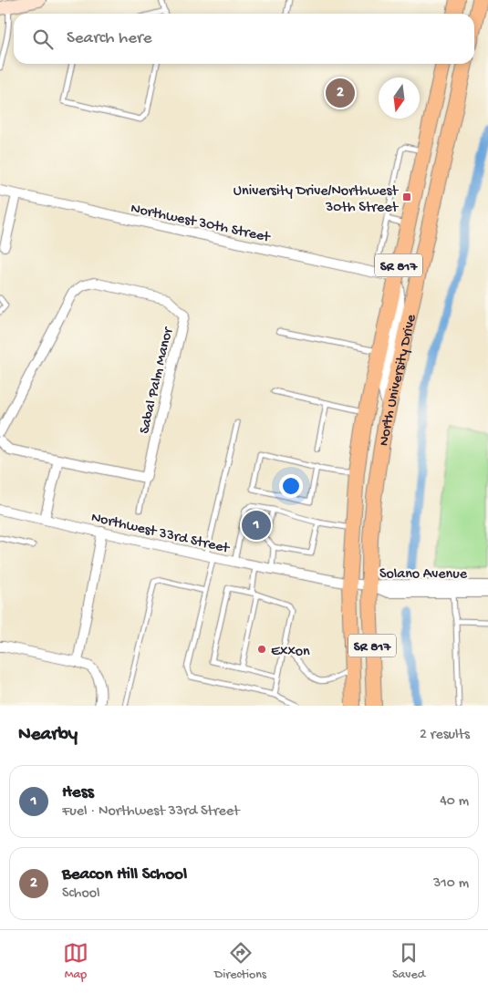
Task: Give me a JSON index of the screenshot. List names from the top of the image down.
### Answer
{
  "streets": {
    "main road": ["SR 817", "North University Drive"],
    "street": [
      "Northwest 30th Street",
      "Sabal Palm Manor",
      "Northwest 33rd Street",
      "Solano Avenue"
    ]
  },
  "crossings": [
    ["Northwest 30th Street", "North University Drive"],
    ["North University Drive", "Northwest 33rd Street"],
    ["North University Drive", "Solano Avenue"],
    ["Northwest 33rd Street", "Solano Avenue"]
  ],
  "places": {
    "transit": ["University Drive/Northwest 30th Street"],
    "other": ["Exxon"]
  },
  "north": "bottom",
  "page": {
    "search": "Search here",
    "pins": ["2", "1"],
    "heading": ["Nearby", "2 results"],
    "list": [
      {
        "mark": "1",
        "name": "Hess",
        "note": "Fuel · Northwest 33rd Street",
        "value": "40 m"
      },
      {
        "mark": "2",
        "name": "Beacon Hill School",
        "note": "School",
        "value": "310 m"
      }
    ],
    "nav": ["Map", "Directions", "Saved"]
  }
}
